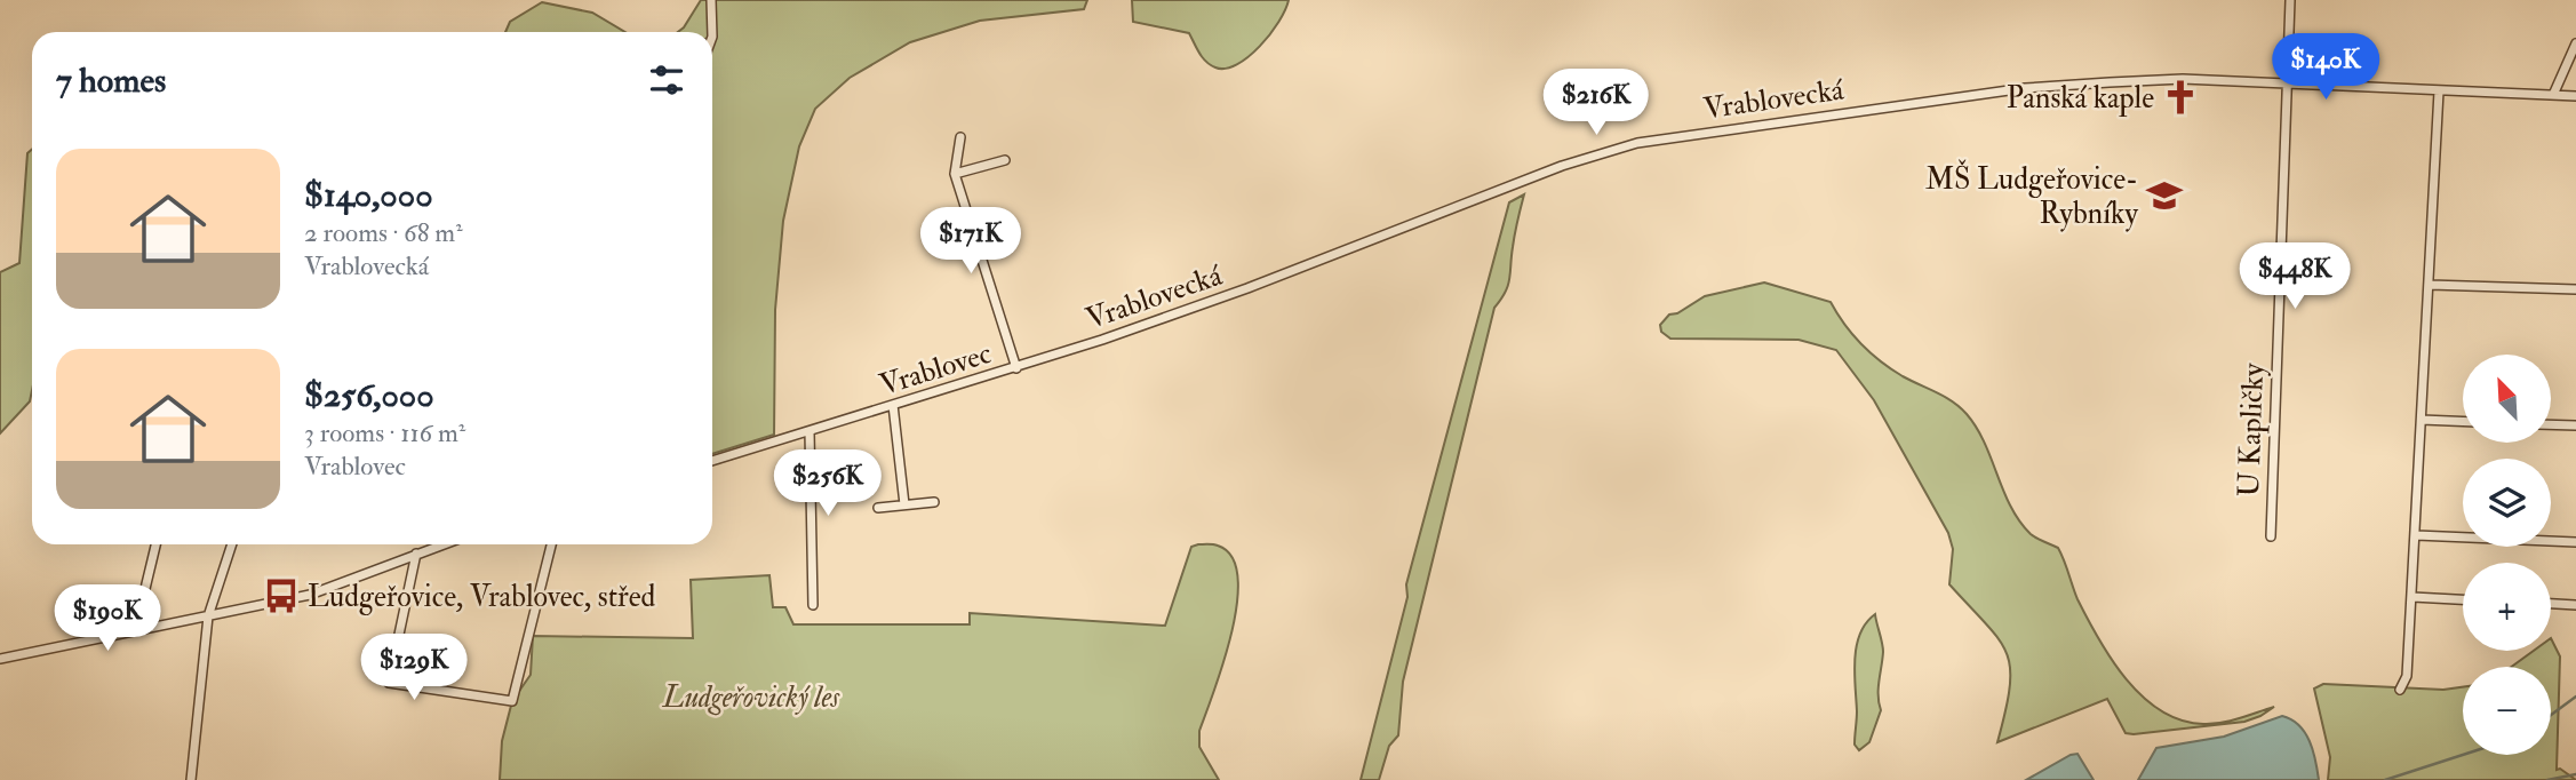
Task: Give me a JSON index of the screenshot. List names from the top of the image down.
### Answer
{
  "streets": {
    "street": ["Vrablovecká", "Vrablovec", "U Kapličky"]
  },
  "crossings": [
    ["Vrablovecká", "Vrablovec"],
    ["Vrablovecká", "U Kapličky"]
  ],
  "parks": ["Ludgeřovický les"],
  "places": {
    "church": ["Panská kaple"],
    "school or university": ["MŠ Ludgeřovice- Rybníky"],
    "bus stop": ["Ludgeřovice, Vrablovec, střed"]
  },
  "north": "top left",
  "page": {
    "heading": "7 homes",
    "price": [
      "$140K",
      "$216K",
      "$171K",
      "$448K",
      "$256K",
      "$190K",
      "$129K"
    ],
    "list": [
      {
        "name": "$140,000",
        "note": "2 rooms · 68 m² · Vrablovecká"
      },
      {
        "name": "$256,000",
        "note": "3 rooms · 116 m² · Vrablovec"
      }
    ],
    "map_buttons": ["+", "−"]
  }
}
